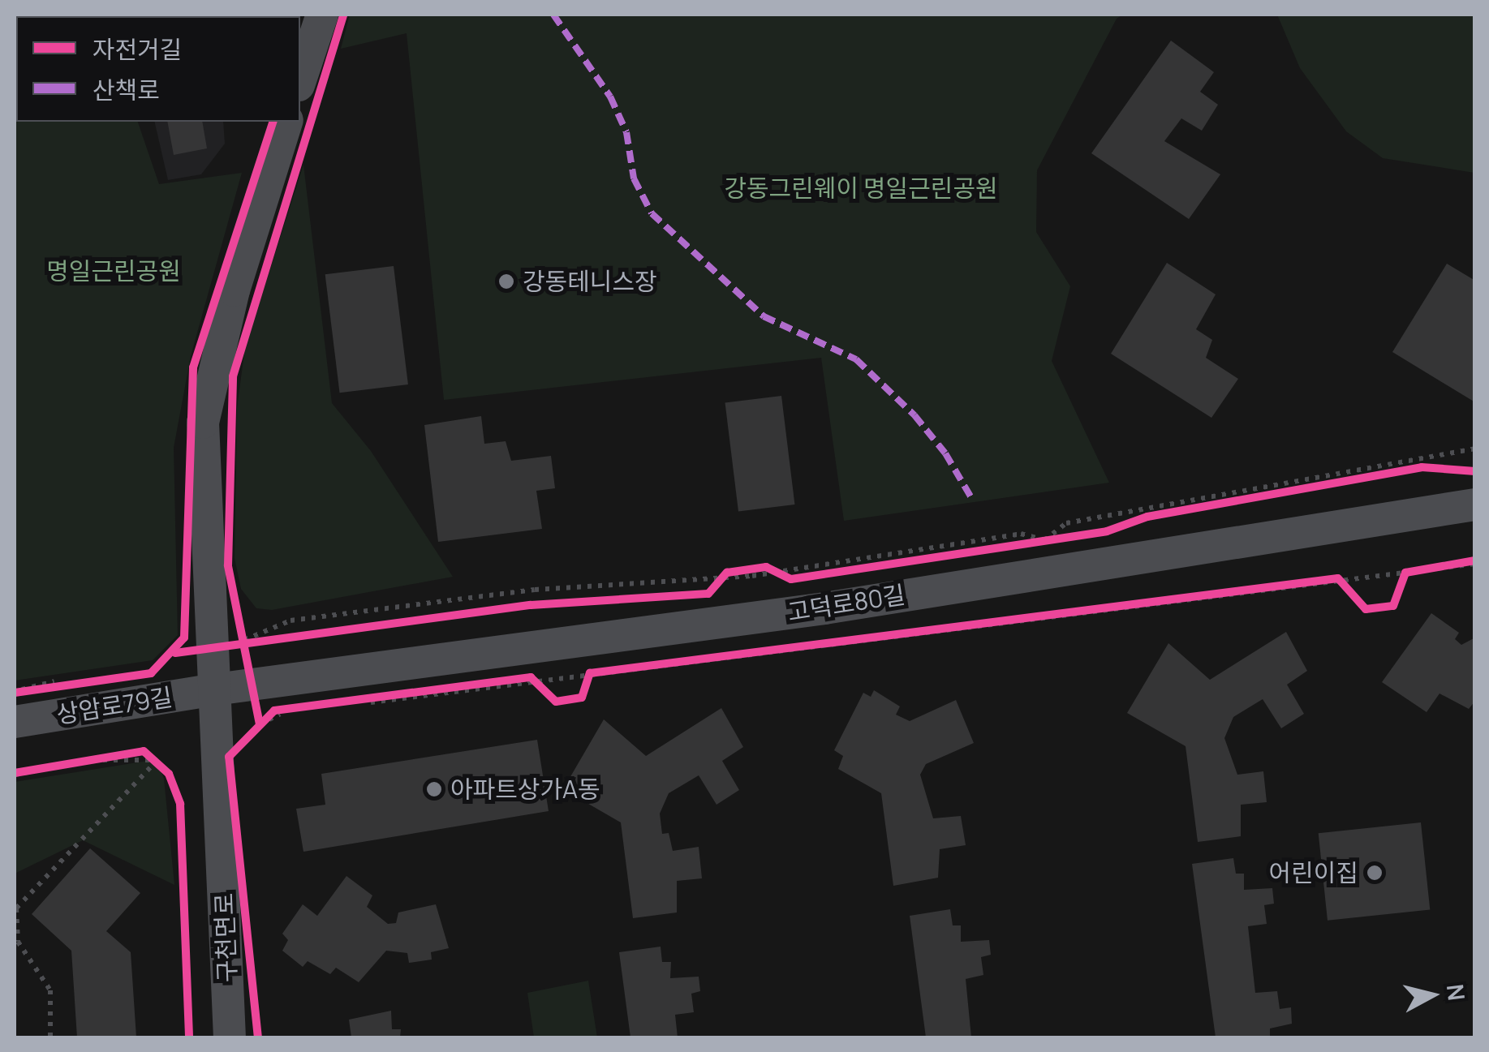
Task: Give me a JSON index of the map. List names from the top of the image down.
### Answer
{
  "streets": {
    "street": ["고덕로80길", "상암로79길", "구천면로"]
  },
  "crossings": [
    ["고덕로80길", "상암로79길"],
    ["고덕로80길", "구천면로"],
    ["상암로79길", "구천면로"]
  ],
  "parks": ["강동그린웨이 명일근린공원", "명일근린공원"],
  "places": ["강동테니스장", "아파트상가A동", "어린이집"],
  "legend": ["자전거길", "산책로"],
  "north": "right"
}
